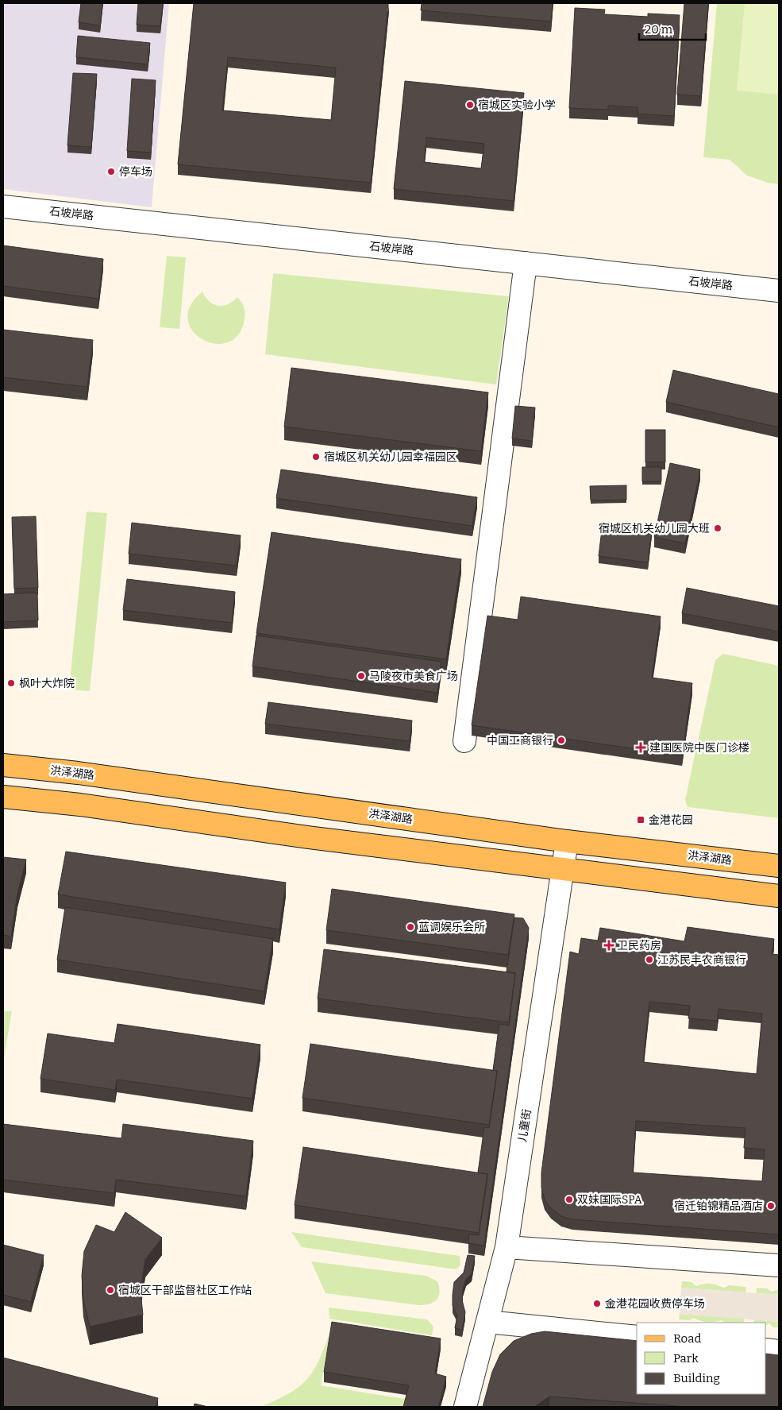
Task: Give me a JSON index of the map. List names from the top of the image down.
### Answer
{
  "streets": {
    "main road": ["洪泽湖路"],
    "street": ["石坡岸路", "儿童街"]
  },
  "crossings": [
    ["洪泽湖路", "儿童街"]
  ],
  "places": {
    "other": [
      "宿城区实验小学",
      "停车场",
      "宿城区机关幼儿园幸福园区",
      "宿城区机关幼儿园大班",
      "马陵夜市美食广场",
      "枫叶大炸院",
      "中国工商银行",
      "蓝调娱乐会所",
      "江苏民丰农商银行",
      "双妹国际SPA",
      "宿迁铂锦精品酒店",
      "宿城区干部监督社区工作站",
      "金港花园收费停车场"
    ],
    "health": ["建国医院中医门诊楼", "卫民药房"],
    "transit": ["金港花园"]
  },
  "legend": ["Road", "Park", "Building"],
  "scale_bar": "20 m"
}
